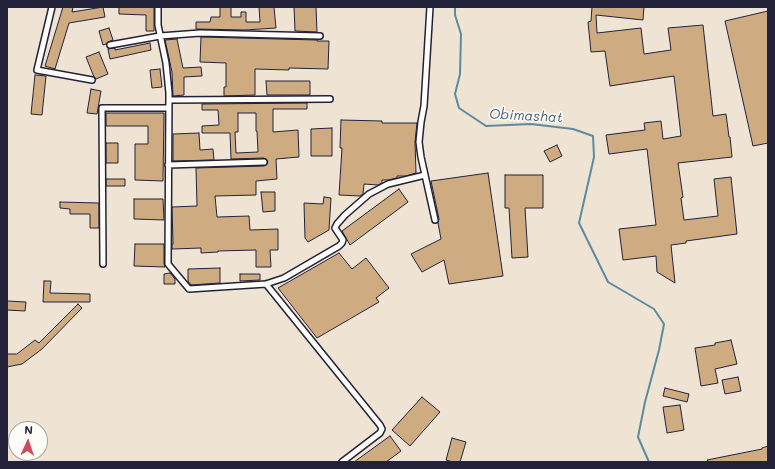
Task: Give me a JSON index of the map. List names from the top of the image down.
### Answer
{
  "water": ["Obimashat"],
  "north": "top"
}
